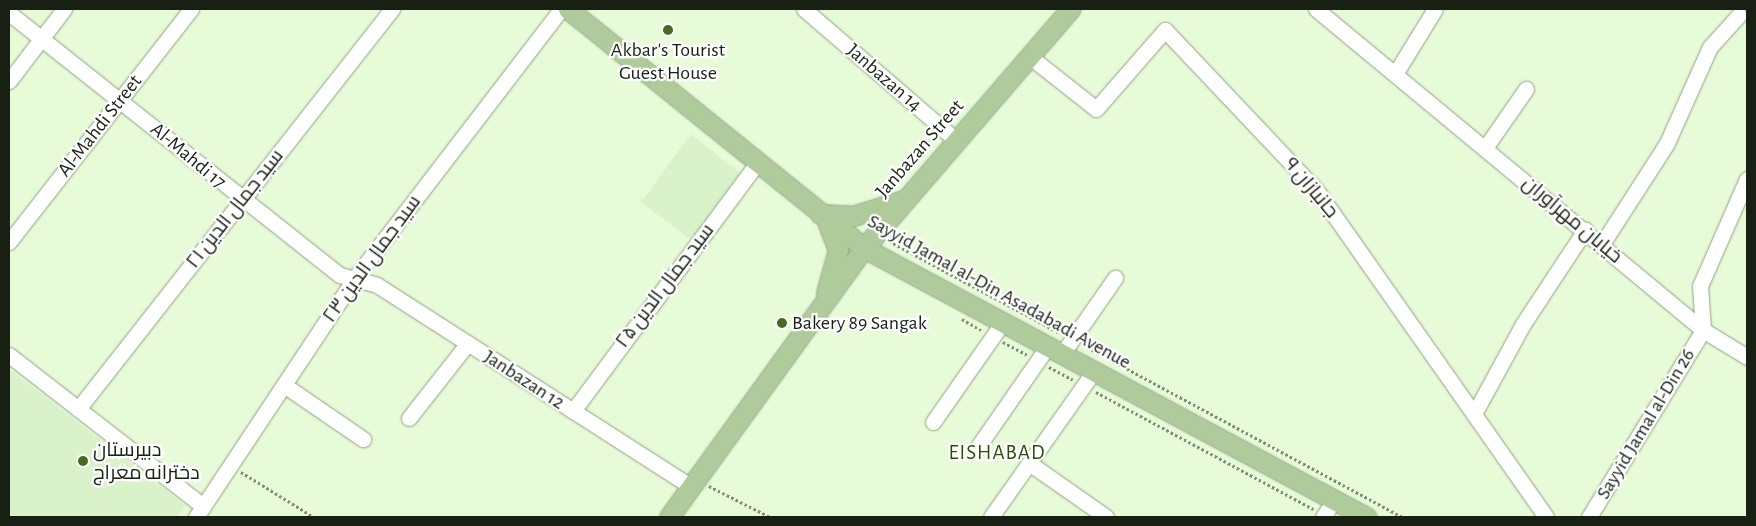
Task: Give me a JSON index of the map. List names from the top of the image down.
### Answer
{
  "streets": {
    "main road": ["Janbazan Street", "Sayyid Jamal al-Din Asadabadi Avenue"],
    "street": [
      "Janbazan 14",
      "Al-Mahdi Street",
      "Al-Mahdi 17",
      "جانبازان ۹",
      "سید جمال الدین ۲۱",
      "خیابان مهرآوران",
      "سید جمال الدین ۲۳",
      "سید جمال الدین ۲۵",
      "Janbazan 12",
      "Sayyid Jamal al-Din 26"
    ]
  },
  "crossings": [
    ["Janbazan 14", "Janbazan Street"],
    ["Al-Mahdi Street", "Al-Mahdi 17"],
    ["Janbazan Street", "جانبازان ۹"],
    ["Janbazan Street", "Sayyid Jamal al-Din Asadabadi Avenue"],
    ["Janbazan Street", "Janbazan 12"],
    ["Al-Mahdi 17", "سید جمال الدین ۲۱"],
    ["Al-Mahdi 17", "سید جمال الدین ۲۳"],
    ["Al-Mahdi 17", "Janbazan 12"],
    ["خیابان مهرآوران", "Sayyid Jamal al-Din 26"],
    ["سید جمال الدین ۲۳", "Janbazan 12"],
    ["سید جمال الدین ۲۵", "Sayyid Jamal al-Din Asadabadi Avenue"],
    ["سید جمال الدین ۲۵", "Janbazan 12"]
  ],
  "districts": ["EISHABAD"],
  "places": ["Akbar's Tourist Guest House", "Bakery 89 Sangak", "دبیرستان دخترانه معراج"]
}
